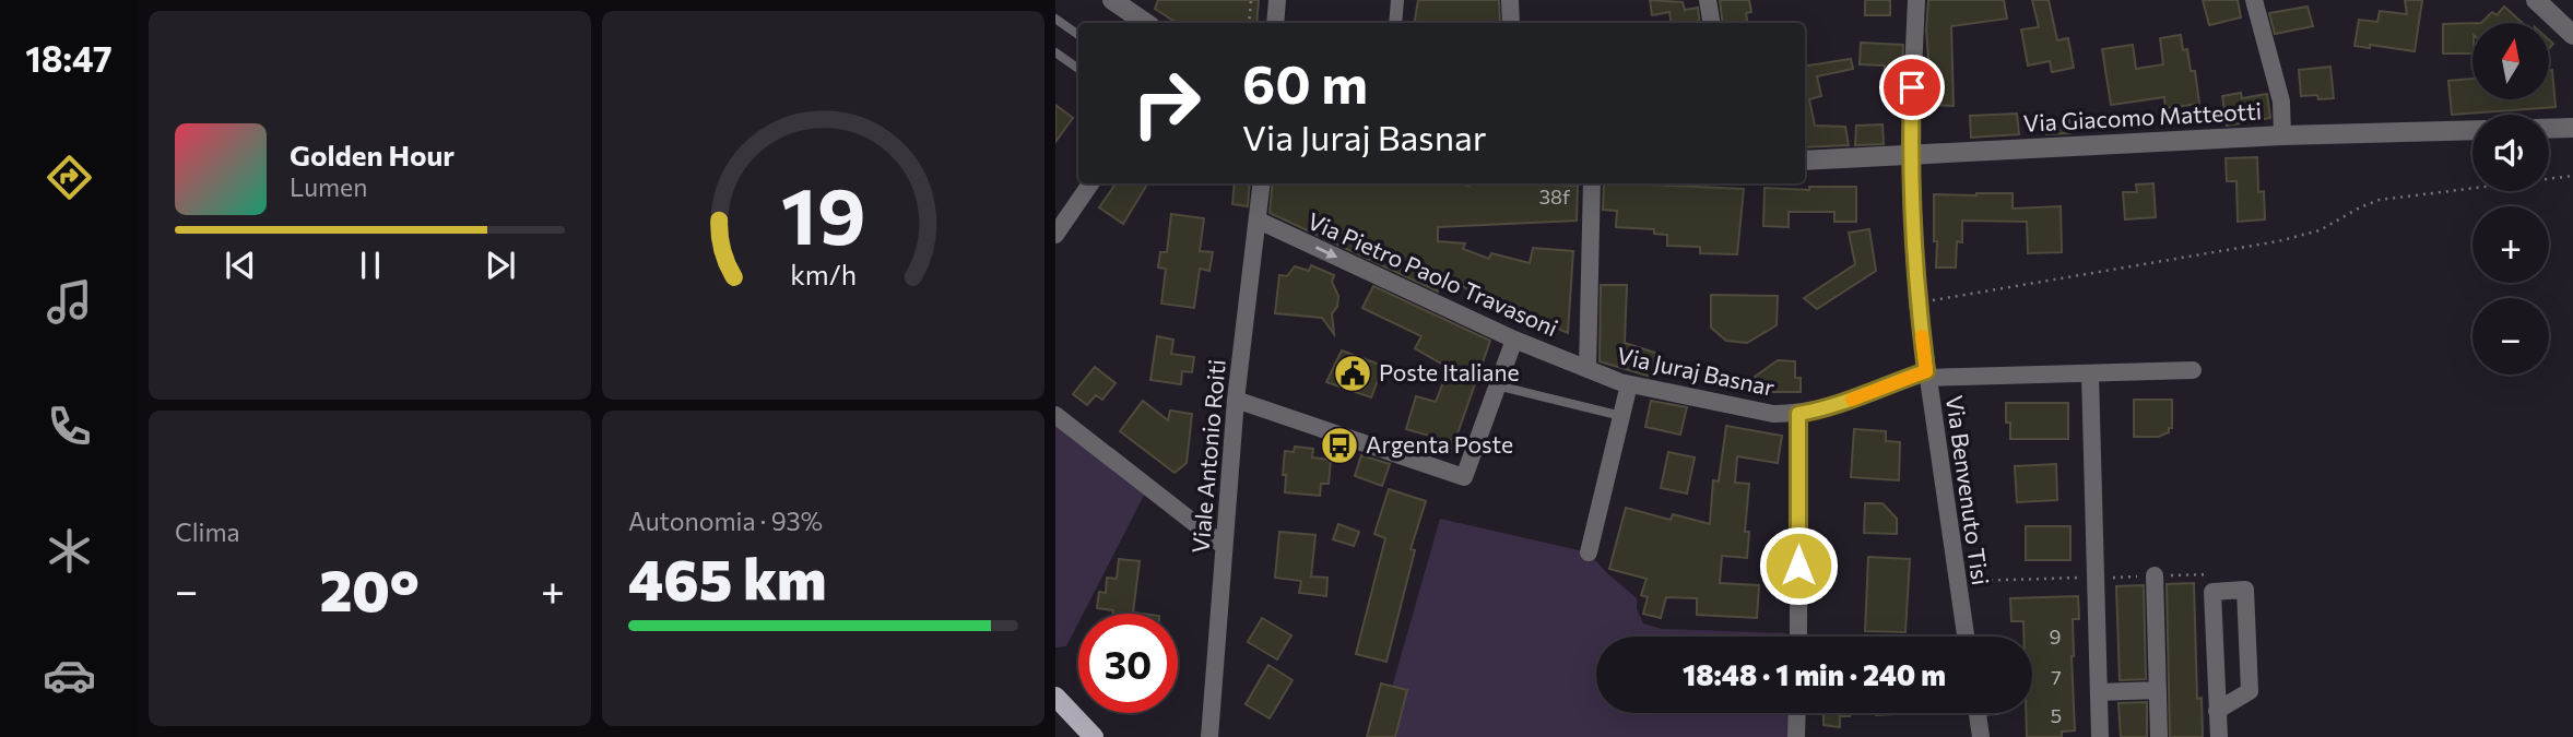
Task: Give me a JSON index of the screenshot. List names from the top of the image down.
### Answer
{
  "streets": {
    "street": [
      "Via Giacomo Matteotti",
      "Via Pietro Paolo Travasoni",
      "Via Juraj Basnar",
      "Viale Antonio Roiti",
      "Via Benvenuto Tisi"
    ]
  },
  "crossings": [
    ["Via Giacomo Matteotti", "Via Benvenuto Tisi"],
    ["Via Pietro Paolo Travasoni", "Via Juraj Basnar"],
    ["Via Pietro Paolo Travasoni", "Viale Antonio Roiti"],
    ["Via Juraj Basnar", "Via Benvenuto Tisi"]
  ],
  "one_way": ["Via Pietro Paolo Travasoni"],
  "places": {
    "public building": ["Poste Italiane"],
    "bus stop": ["Argenta Poste"]
  },
  "house_numbers": [
    "38f",
    "9",
    "7",
    "5"
  ],
  "north": "top",
  "page": {
    "tabs": "18:47",
    "map_buttons": ["+", "−"],
    "turn": ["60 m", "Via Juraj Basnar"],
    "song": ["Golden Hour", "Lumen"],
    "tile": [
      "Clima",
      ["Autonomia · 93%", "465 km"]
    ],
    "heat": ["−", "20°", "+"],
    "limit": "30",
    "trip": "18:48 · 1 min · 240 m",
    "gauge": ["19", "km/h"]
  }
}
